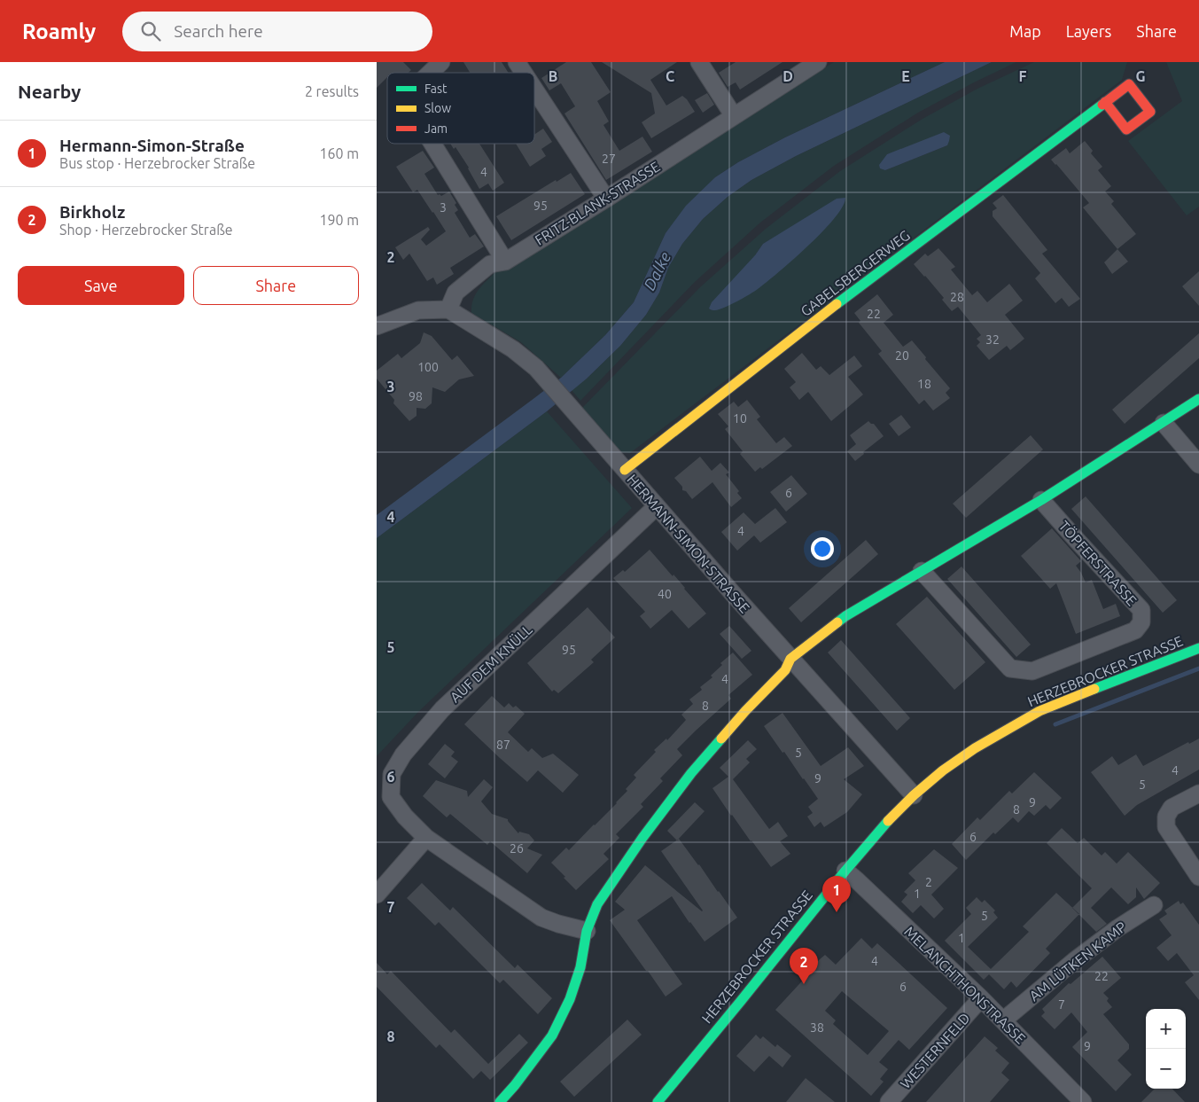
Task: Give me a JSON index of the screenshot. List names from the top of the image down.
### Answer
{
  "streets": {
    "street": [
      "FRITZ-BLANK-STRASSE",
      "GABELSBERGERWEG",
      "HERMANN-SIMON-STRASSE",
      "TÖPFERSTRASSE",
      "AUF DEM KNÜLL",
      "HERZEBROCKER STRASSE",
      "AM LÜTKEN KAMP",
      "MELANCHTHONSTRASSE",
      "WESTERNFELD"
    ]
  },
  "crossings": [
    ["FRITZ-BLANK-STRASSE", "HERMANN-SIMON-STRASSE"],
    ["GABELSBERGERWEG", "HERMANN-SIMON-STRASSE"],
    ["HERMANN-SIMON-STRASSE", "AUF DEM KNÜLL"],
    ["HERMANN-SIMON-STRASSE", "HERZEBROCKER STRASSE"],
    ["HERZEBROCKER STRASSE", "MELANCHTHONSTRASSE"],
    ["AM LÜTKEN KAMP", "MELANCHTHONSTRASSE"],
    ["MELANCHTHONSTRASSE", "WESTERNFELD"]
  ],
  "water": ["Dalke"],
  "house_numbers": [
    "27",
    "4",
    "95",
    "3",
    "28",
    "22",
    "32",
    "20",
    "100",
    "18",
    "98",
    "10",
    "6",
    "4",
    "40",
    "95",
    "4",
    "8",
    "87",
    "5",
    "4",
    "9",
    "5",
    "9",
    "8",
    "6",
    "26",
    "2",
    "1",
    "5",
    "1",
    "4",
    "22",
    "6",
    "7",
    "38",
    "9"
  ],
  "legend": ["Fast", "Slow", "Jam"],
  "page": {
    "header": "Roamly",
    "search": "Search here",
    "nav": ["Map", "Layers", "Share"],
    "heading": ["Nearby", "2 results"],
    "list": [
      {
        "mark": "1",
        "name": "Hermann-Simon-Straße",
        "note": "Bus stop · Herzebrocker Straße",
        "value": "160 m"
      },
      {
        "mark": "2",
        "name": "Birkholz",
        "note": "Shop · Herzebrocker Straße",
        "value": "190 m"
      }
    ],
    "buttons": ["Save", "Share"],
    "pins": ["1", "2"],
    "map_buttons": ["+", "−"]
  },
  "grid": {
    "columns": [
      "B",
      "C",
      "D",
      "E",
      "F",
      "G"
    ],
    "rows": [
      "2",
      "3",
      "4",
      "5",
      "6",
      "7",
      "8"
    ]
  }
}
